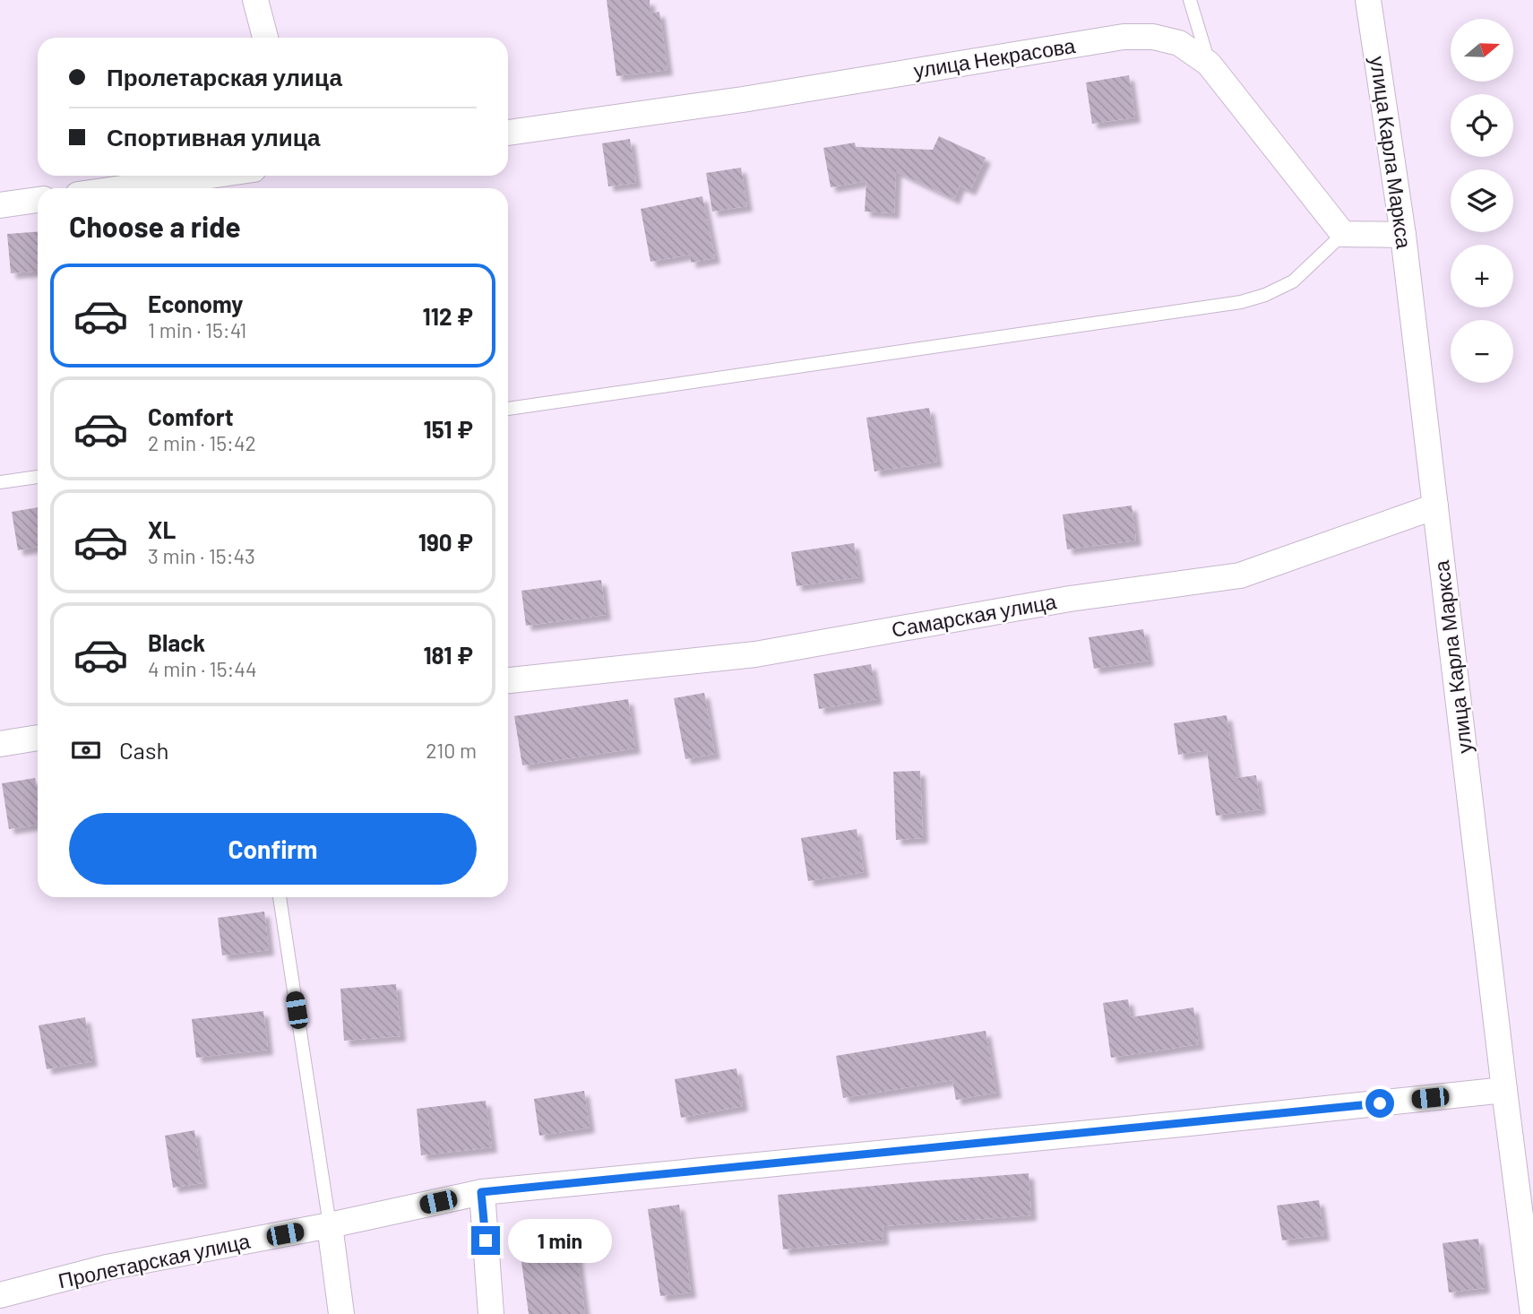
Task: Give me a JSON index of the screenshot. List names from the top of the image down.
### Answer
{
  "streets": {
    "street": [
      "улица Некрасова",
      "улица Карла Маркса",
      "Самарская улица",
      "Пролетарская улица"
    ]
  },
  "crossings": [
    ["улица Карла Маркса", "Самарская улица"],
    ["улица Карла Маркса", "Пролетарская улица"]
  ],
  "north": "right",
  "page": {
    "map_buttons": ["+", "−"],
    "banner": ["Пролетарская улица", "Спортивная улица"],
    "heading": "Choose a ride",
    "list": [
      {
        "name": "Economy",
        "note": "1 min · 15:41",
        "value": "112 ₽"
      },
      {
        "name": "Comfort",
        "note": "2 min · 15:42",
        "value": "151 ₽"
      },
      {
        "name": "XL",
        "note": "3 min · 15:43",
        "value": "190 ₽"
      },
      {
        "name": "Black",
        "note": "4 min · 15:44",
        "value": "181 ₽"
      }
    ],
    "pay": ["Cash", "210 m"],
    "buttons": "Confirm",
    "bubble": "1 min"
  }
}
